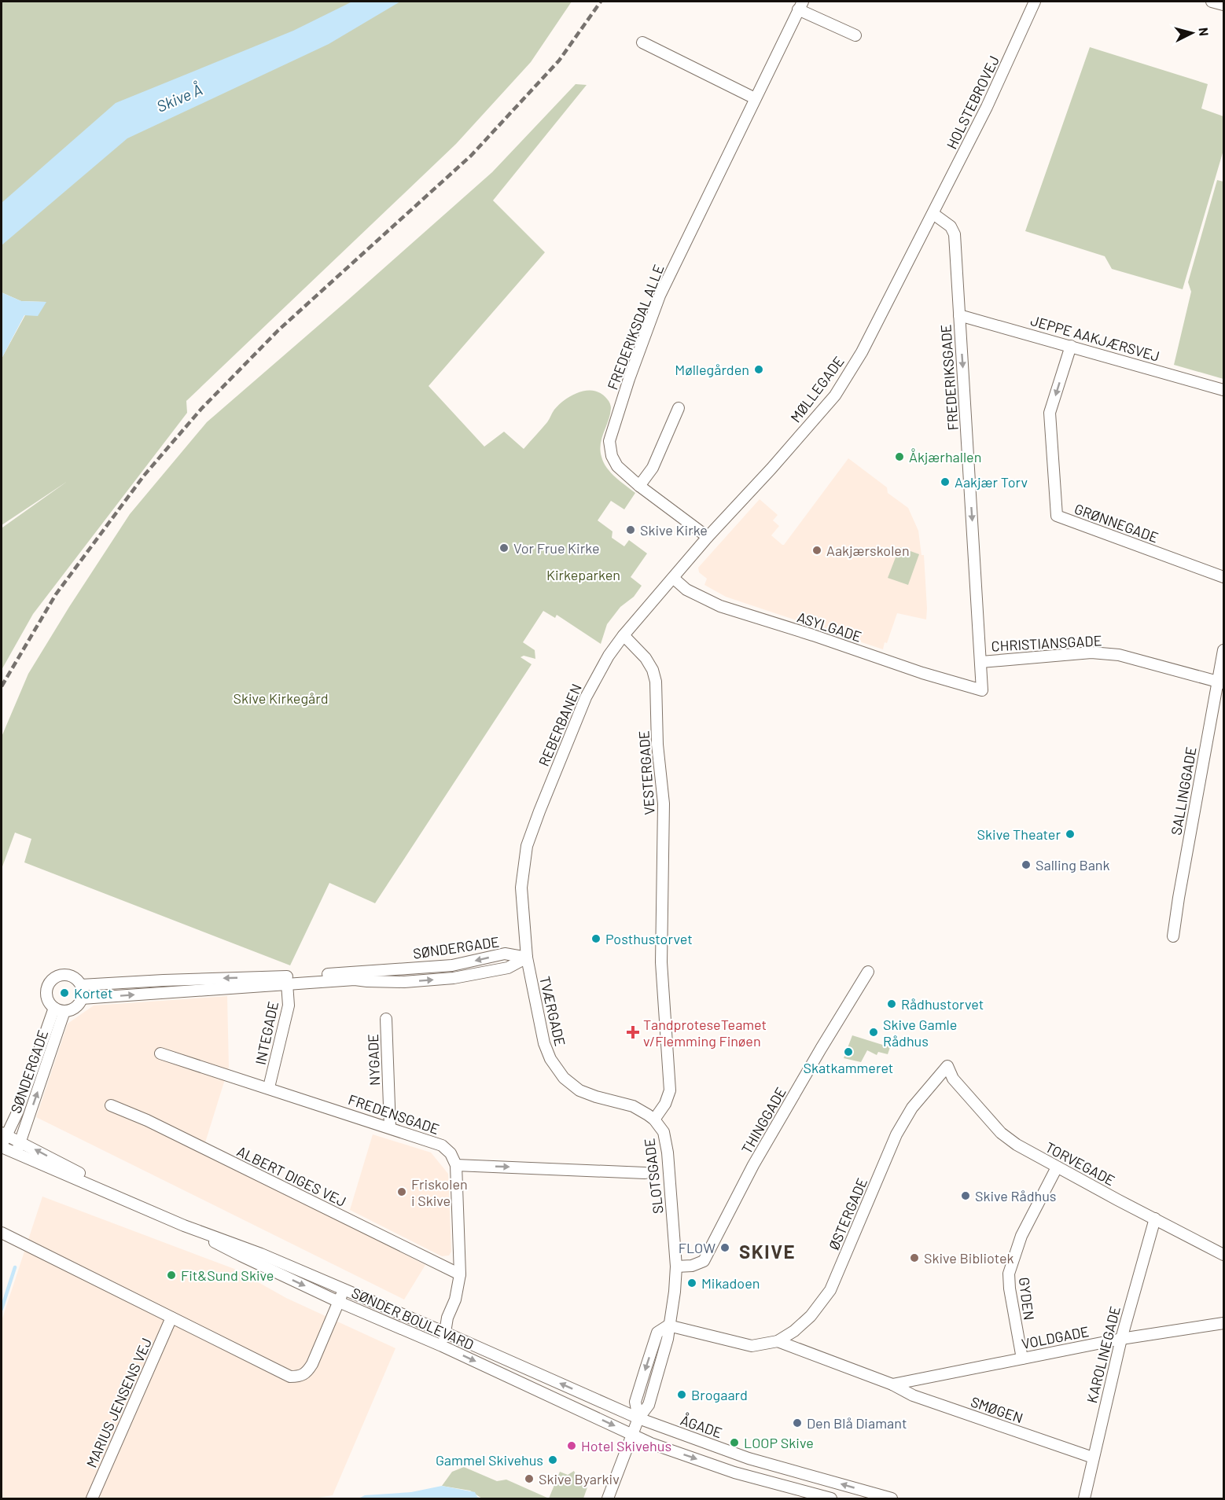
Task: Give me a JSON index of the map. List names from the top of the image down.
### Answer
{
  "streets": {
    "street": [
      "HOLSTEBROVEJ",
      "FREDERIKSDAL ALLE",
      "JEPPE AAKJÆRSVEJ",
      "FREDERIKSGADE",
      "MØLLEGADE",
      "GRØNNEGADE",
      "ASYLGADE",
      "CHRISTIANSGADE",
      "REBERBANEN",
      "VESTERGADE",
      "SALLINGGADE",
      "SØNDERGADE",
      "TVÆRGADE",
      "INTEGADE",
      "NYGADE",
      "FREDENSGADE",
      "THINGGADE",
      "TORVEGADE",
      "ALBERT DIGES VEJ",
      "SLOTSGADE",
      "ØSTERGADE",
      "GYDEN",
      "SØNDER BOULEVARD",
      "VOLDGADE",
      "KAROLINEGADE",
      "MARIUS JENSENS VEJ",
      "SMØGEN",
      "ÅGADE"
    ]
  },
  "crossings": [
    ["HOLSTEBROVEJ", "FREDERIKSGADE"],
    ["HOLSTEBROVEJ", "MØLLEGADE"],
    ["FREDERIKSDAL ALLE", "MØLLEGADE"],
    ["FREDERIKSDAL ALLE", "REBERBANEN"],
    ["JEPPE AAKJÆRSVEJ", "FREDERIKSGADE"],
    ["JEPPE AAKJÆRSVEJ", "GRØNNEGADE"],
    ["FREDERIKSGADE", "MØLLEGADE"],
    ["FREDERIKSGADE", "ASYLGADE"],
    ["FREDERIKSGADE", "CHRISTIANSGADE"],
    ["MØLLEGADE", "REBERBANEN"],
    ["ASYLGADE", "REBERBANEN"],
    ["CHRISTIANSGADE", "SALLINGGADE"],
    ["REBERBANEN", "VESTERGADE"],
    ["REBERBANEN", "SØNDERGADE"],
    ["REBERBANEN", "TVÆRGADE"],
    ["VESTERGADE", "SLOTSGADE"],
    ["SØNDERGADE", "TVÆRGADE"],
    ["SØNDERGADE", "INTEGADE"],
    ["SØNDERGADE", "SØNDER BOULEVARD"],
    ["TVÆRGADE", "SLOTSGADE"],
    ["INTEGADE", "FREDENSGADE"],
    ["NYGADE", "FREDENSGADE"],
    ["THINGGADE", "SLOTSGADE"],
    ["TORVEGADE", "ØSTERGADE"],
    ["TORVEGADE", "GYDEN"],
    ["TORVEGADE", "KAROLINEGADE"],
    ["SLOTSGADE", "ØSTERGADE"],
    ["ØSTERGADE", "SMØGEN"],
    ["GYDEN", "VOLDGADE"],
    ["SØNDER BOULEVARD", "ÅGADE"],
    ["VOLDGADE", "KAROLINEGADE"],
    ["VOLDGADE", "SMØGEN"],
    ["KAROLINEGADE", "SMØGEN"]
  ],
  "one_way": ["FREDERIKSGADE"],
  "districts": ["SKIVE"],
  "water": ["Skive Å"],
  "parks": ["Kirkeparken", "Skive Kirkegård"],
  "places": {
    "other": [
      "Møllegården",
      "Åkjærhallen",
      "Aakjær Torv",
      "Skive Kirke",
      "Vor Frue Kirke",
      "Aakjærskolen",
      "Skive Theater",
      "Salling Bank",
      "Posthustorvet",
      "Kortet",
      "Rådhustorvet",
      "Skive Gamle Rådhus",
      "Skatkammeret",
      "Friskolen i Skive",
      "Skive Rådhus",
      "FLOW",
      "Skive Bibliotek",
      "Fit&Sund Skive",
      "Mikadoen",
      "Brogaard",
      "Den Blå Diamant",
      "LOOP Skive",
      "Hotel Skivehus",
      "Gammel Skivehus",
      "Skive Byarkiv"
    ],
    "health": ["TandproteseTeamet v/Flemming Finøen"]
  },
  "north": "right"
}
